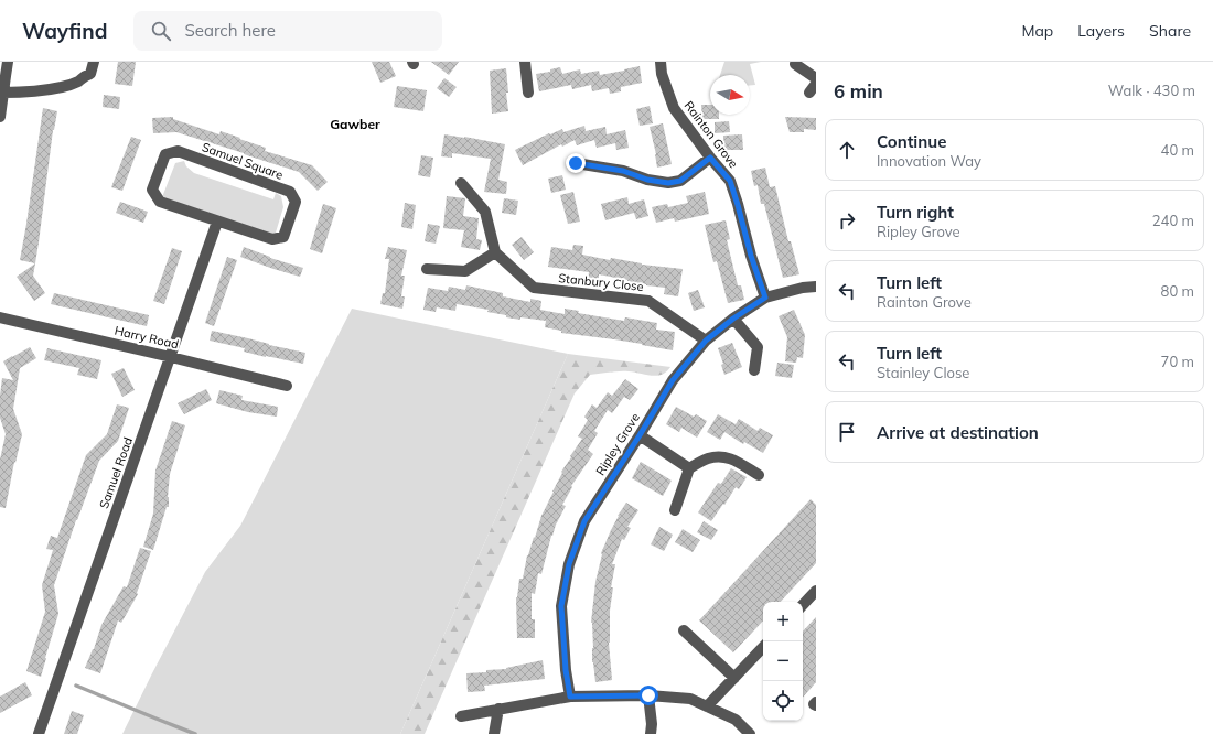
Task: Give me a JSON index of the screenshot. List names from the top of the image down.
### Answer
{
  "streets": {
    "street": [
      "Rainton Grove",
      "Samuel Square",
      "Stanbury Close",
      "Harry Road",
      "Ripley Grove",
      "Samuel Road"
    ]
  },
  "crossings": [
    ["Rainton Grove", "Ripley Grove"],
    ["Samuel Square", "Samuel Road"],
    ["Stanbury Close", "Ripley Grove"],
    ["Harry Road", "Samuel Road"]
  ],
  "districts": ["Gawber"],
  "north": "right",
  "page": {
    "header": "Wayfind",
    "search": "Search here",
    "nav": ["Map", "Layers", "Share"],
    "heading": ["6 min", "Walk · 430 m"],
    "list": [
      ["Continue", "Innovation Way", "40 m"],
      ["Turn right", "Ripley Grove", "240 m"],
      ["Turn left", "Rainton Grove", "80 m"],
      ["Turn left", "Stainley Close", "70 m"],
      "Arrive at destination"
    ],
    "map_buttons": ["+", "−"]
  }
}
